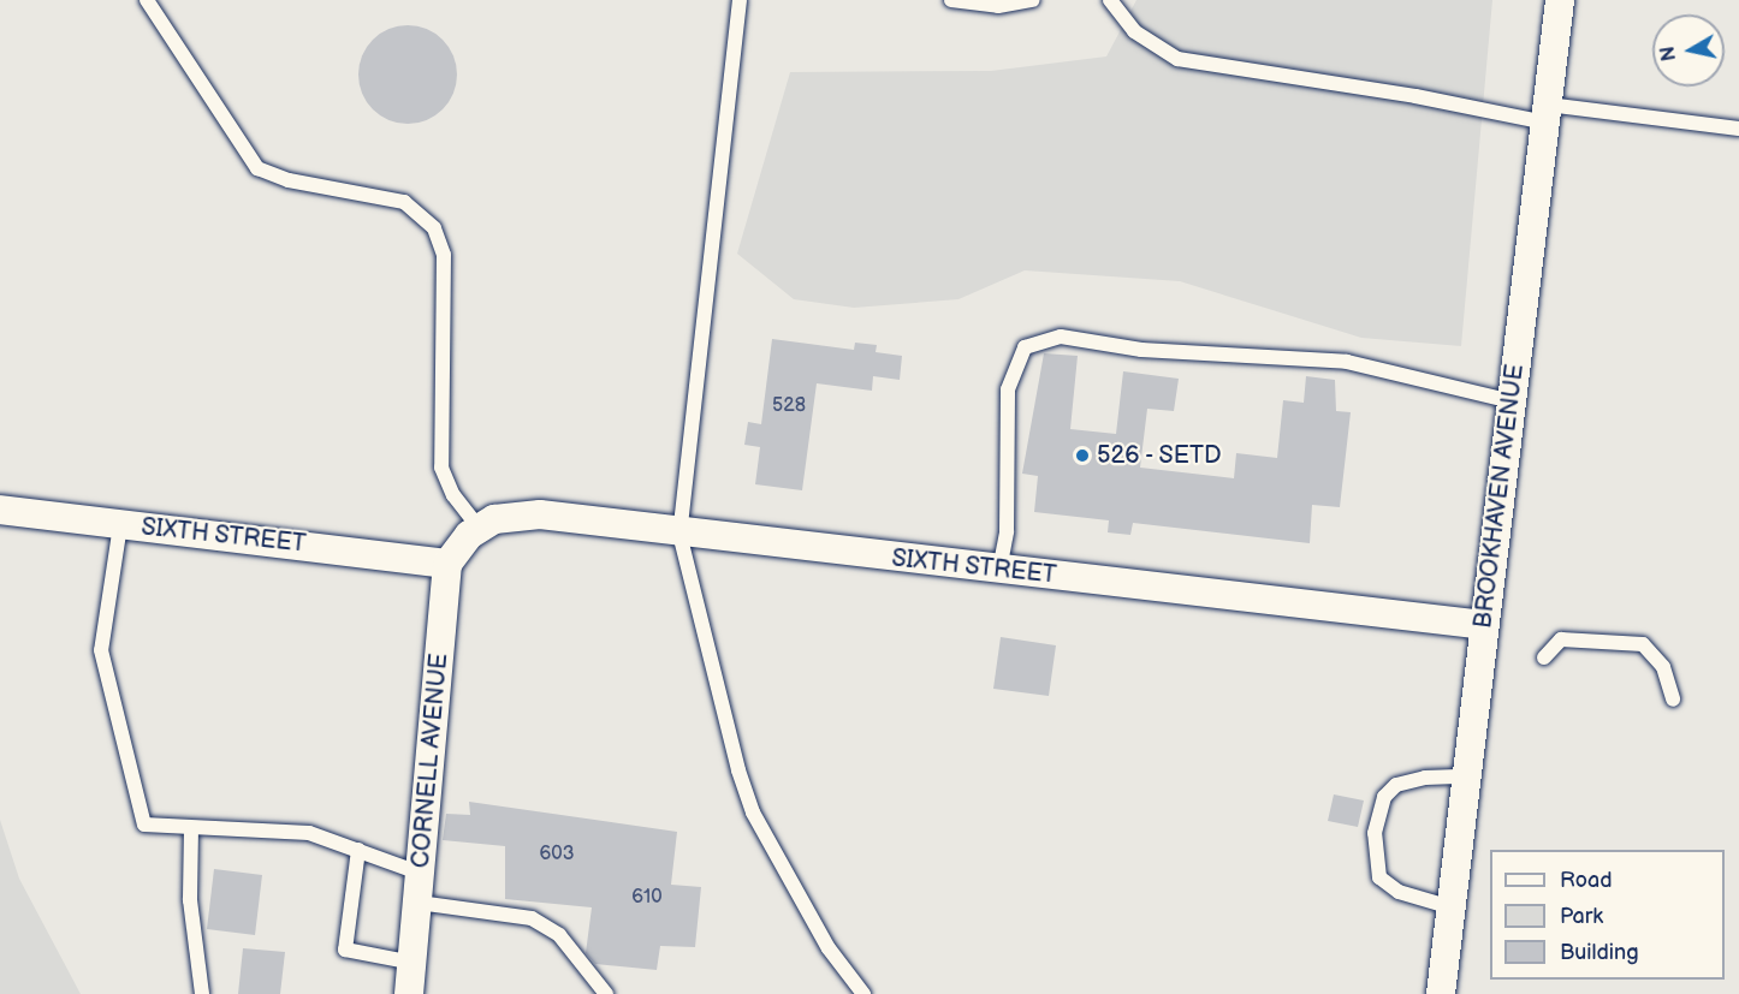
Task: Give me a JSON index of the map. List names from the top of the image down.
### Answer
{
  "streets": {
    "street": ["BROOKHAVEN AVENUE", "SIXTH STREET", "CORNELL AVENUE"]
  },
  "crossings": [
    ["BROOKHAVEN AVENUE", "SIXTH STREET"],
    ["SIXTH STREET", "CORNELL AVENUE"]
  ],
  "places": ["526 - SETD"],
  "house_numbers": ["528", "603", "610"],
  "legend": ["Road", "Park", "Building"],
  "north": "left"
}
